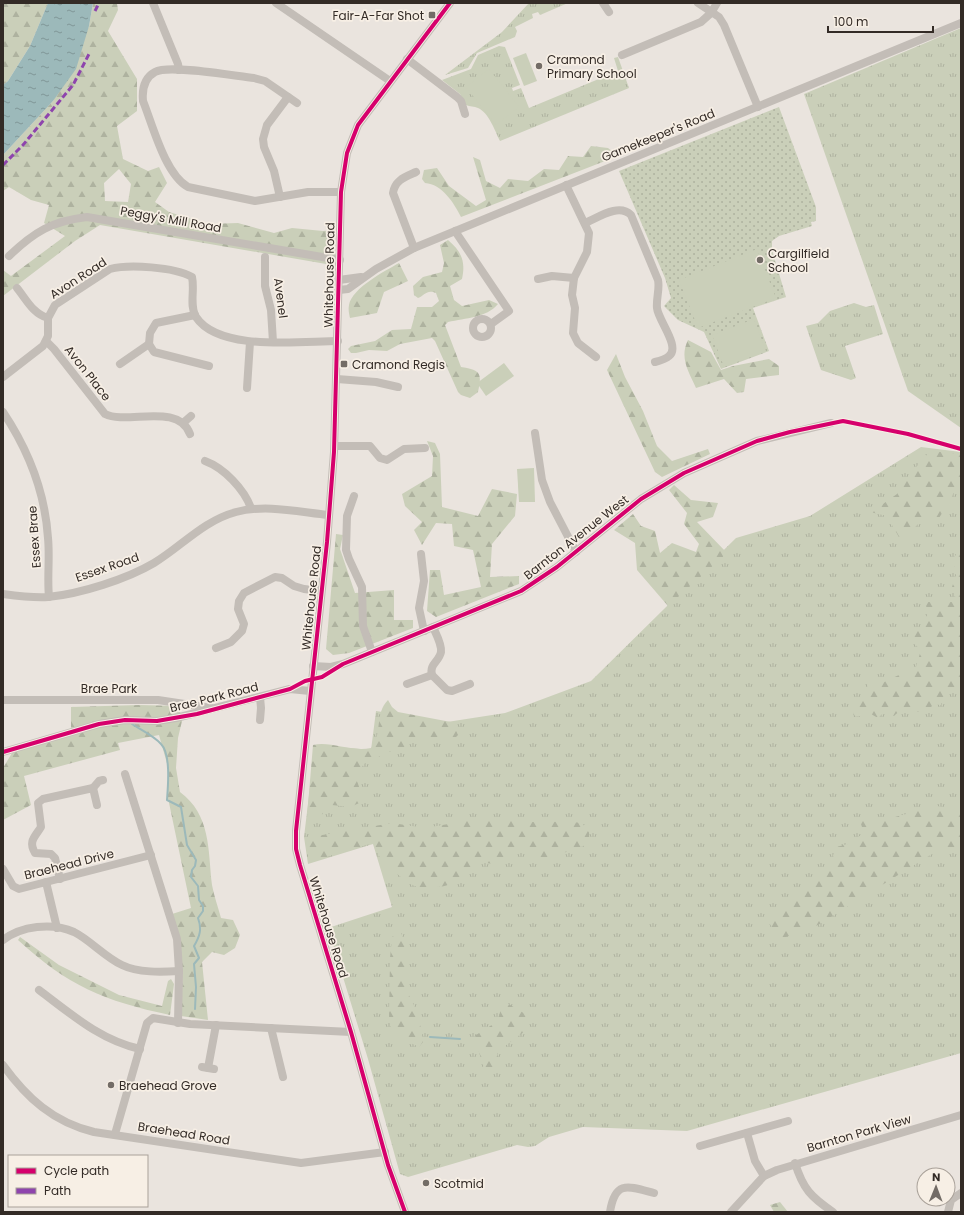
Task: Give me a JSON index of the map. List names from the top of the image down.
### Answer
{
  "streets": {
    "street": [
      "Gamekeeper's Road",
      "Peggy's Mill Road",
      "Whitehouse Road",
      "Avon Road",
      "Avenel",
      "Avon Place",
      "Essex Brae",
      "Barnton Avenue West",
      "Essex Road",
      "Brae Park",
      "Brae Park Road",
      "Braehead Drive",
      "Braehead Road",
      "Barnton Park View"
    ]
  },
  "crossings": [
    ["Gamekeeper's Road", "Whitehouse Road"],
    ["Peggy's Mill Road", "Whitehouse Road"],
    ["Whitehouse Road", "Barnton Avenue West"],
    ["Whitehouse Road", "Essex Road"],
    ["Whitehouse Road", "Brae Park Road"],
    ["Whitehouse Road", "Braehead Road"],
    ["Avon Road", "Avon Place"],
    ["Essex Brae", "Essex Road"],
    ["Brae Park", "Brae Park Road"]
  ],
  "places": {
    "transit": ["Fair-A-Far Shot", "Cramond Regis"],
    "other": [
      "Cramond Primary School",
      "Cargilfield School",
      "Braehead Grove",
      "Scotmid"
    ]
  },
  "legend": ["Cycle path", "Path"],
  "scale_bar": "100 m",
  "north": "top"
}
